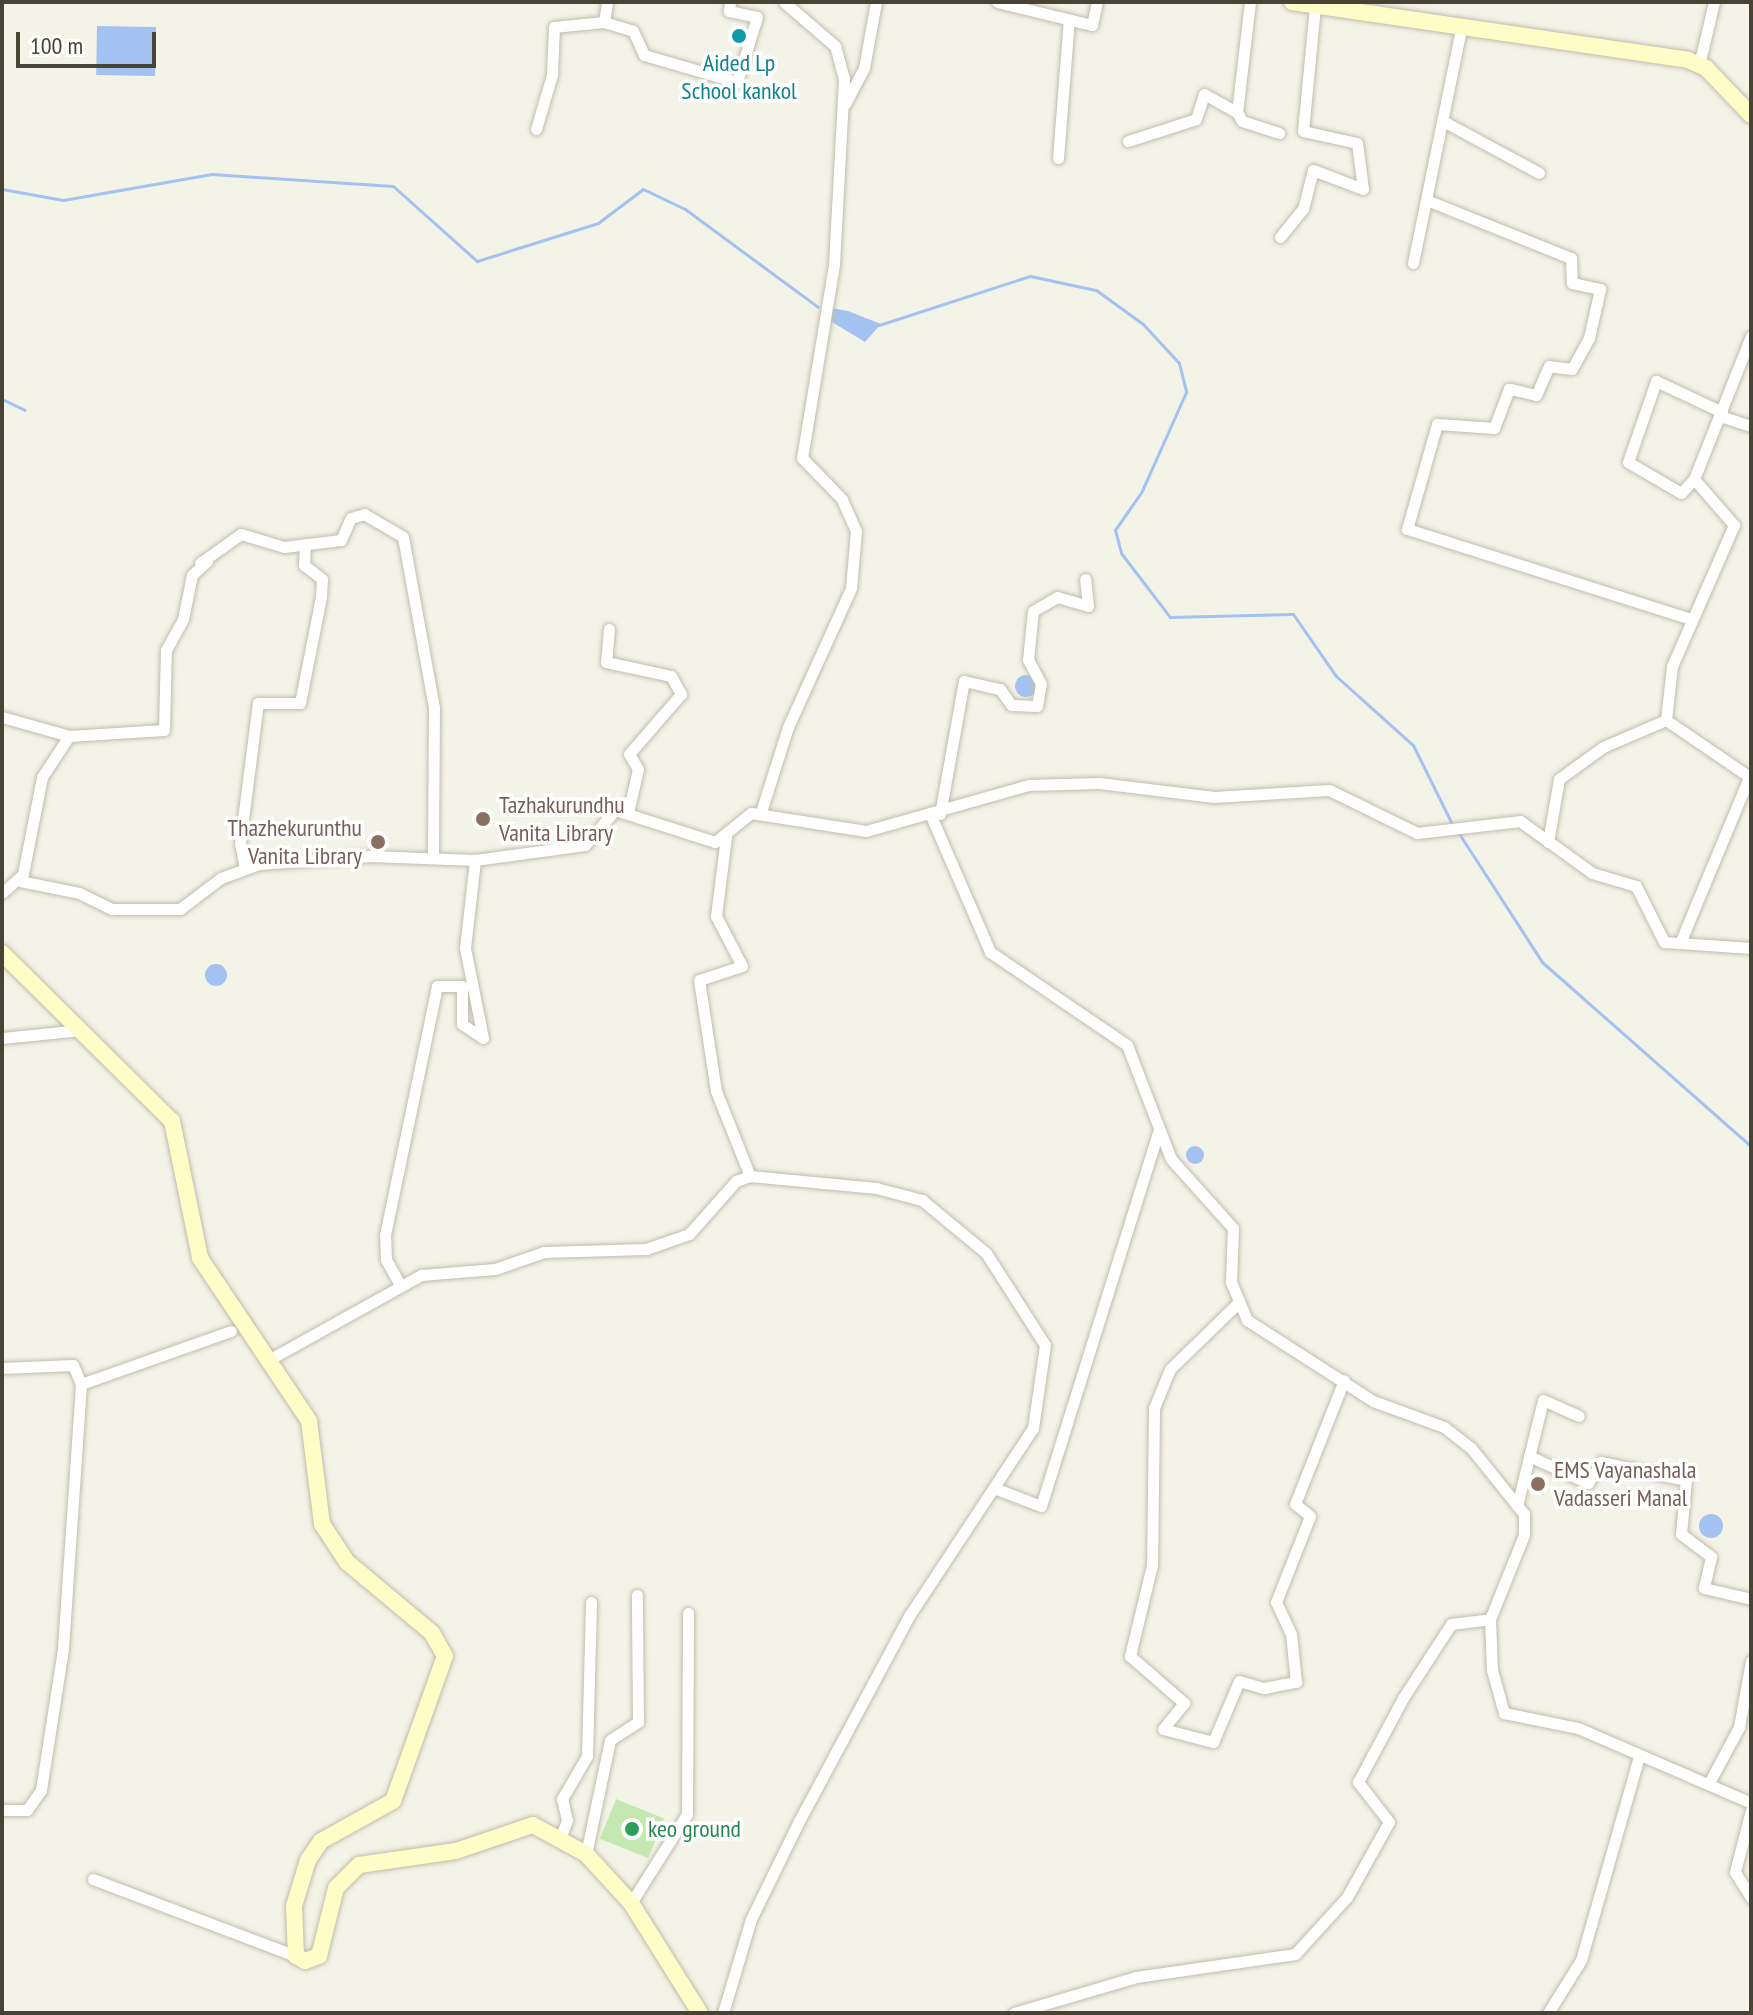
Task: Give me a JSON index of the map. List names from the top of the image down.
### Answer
{
  "places": [
    "Aided Lp School kankol",
    "Tazhakurundhu Vanita Library",
    "Thazhekurunthu Vanita Library",
    "EMS Vayanashala Vadasseri Manal",
    "keo ground"
  ],
  "scale_bar": "100 m"
}
